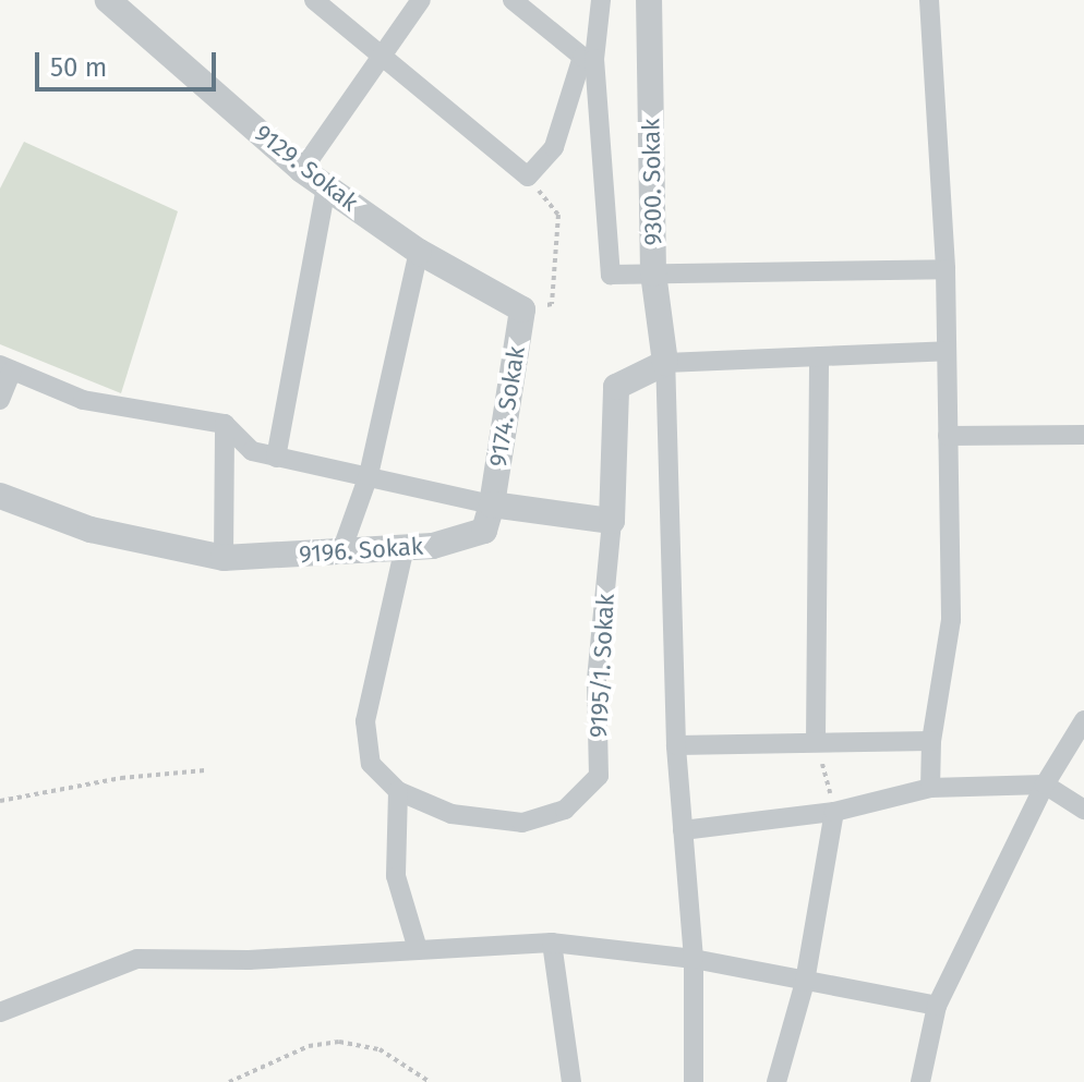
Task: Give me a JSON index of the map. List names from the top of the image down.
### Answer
{
  "streets": {
    "street": [
      "9129. Sokak",
      "9300. Sokak",
      "9174. Sokak",
      "9196. Sokak",
      "9195/1. Sokak"
    ]
  },
  "crossings": [
    ["9129. Sokak", "9174. Sokak"],
    ["9300. Sokak", "9195/1. Sokak"],
    ["9174. Sokak", "9196. Sokak"]
  ],
  "scale_bar": "50 m"
}
